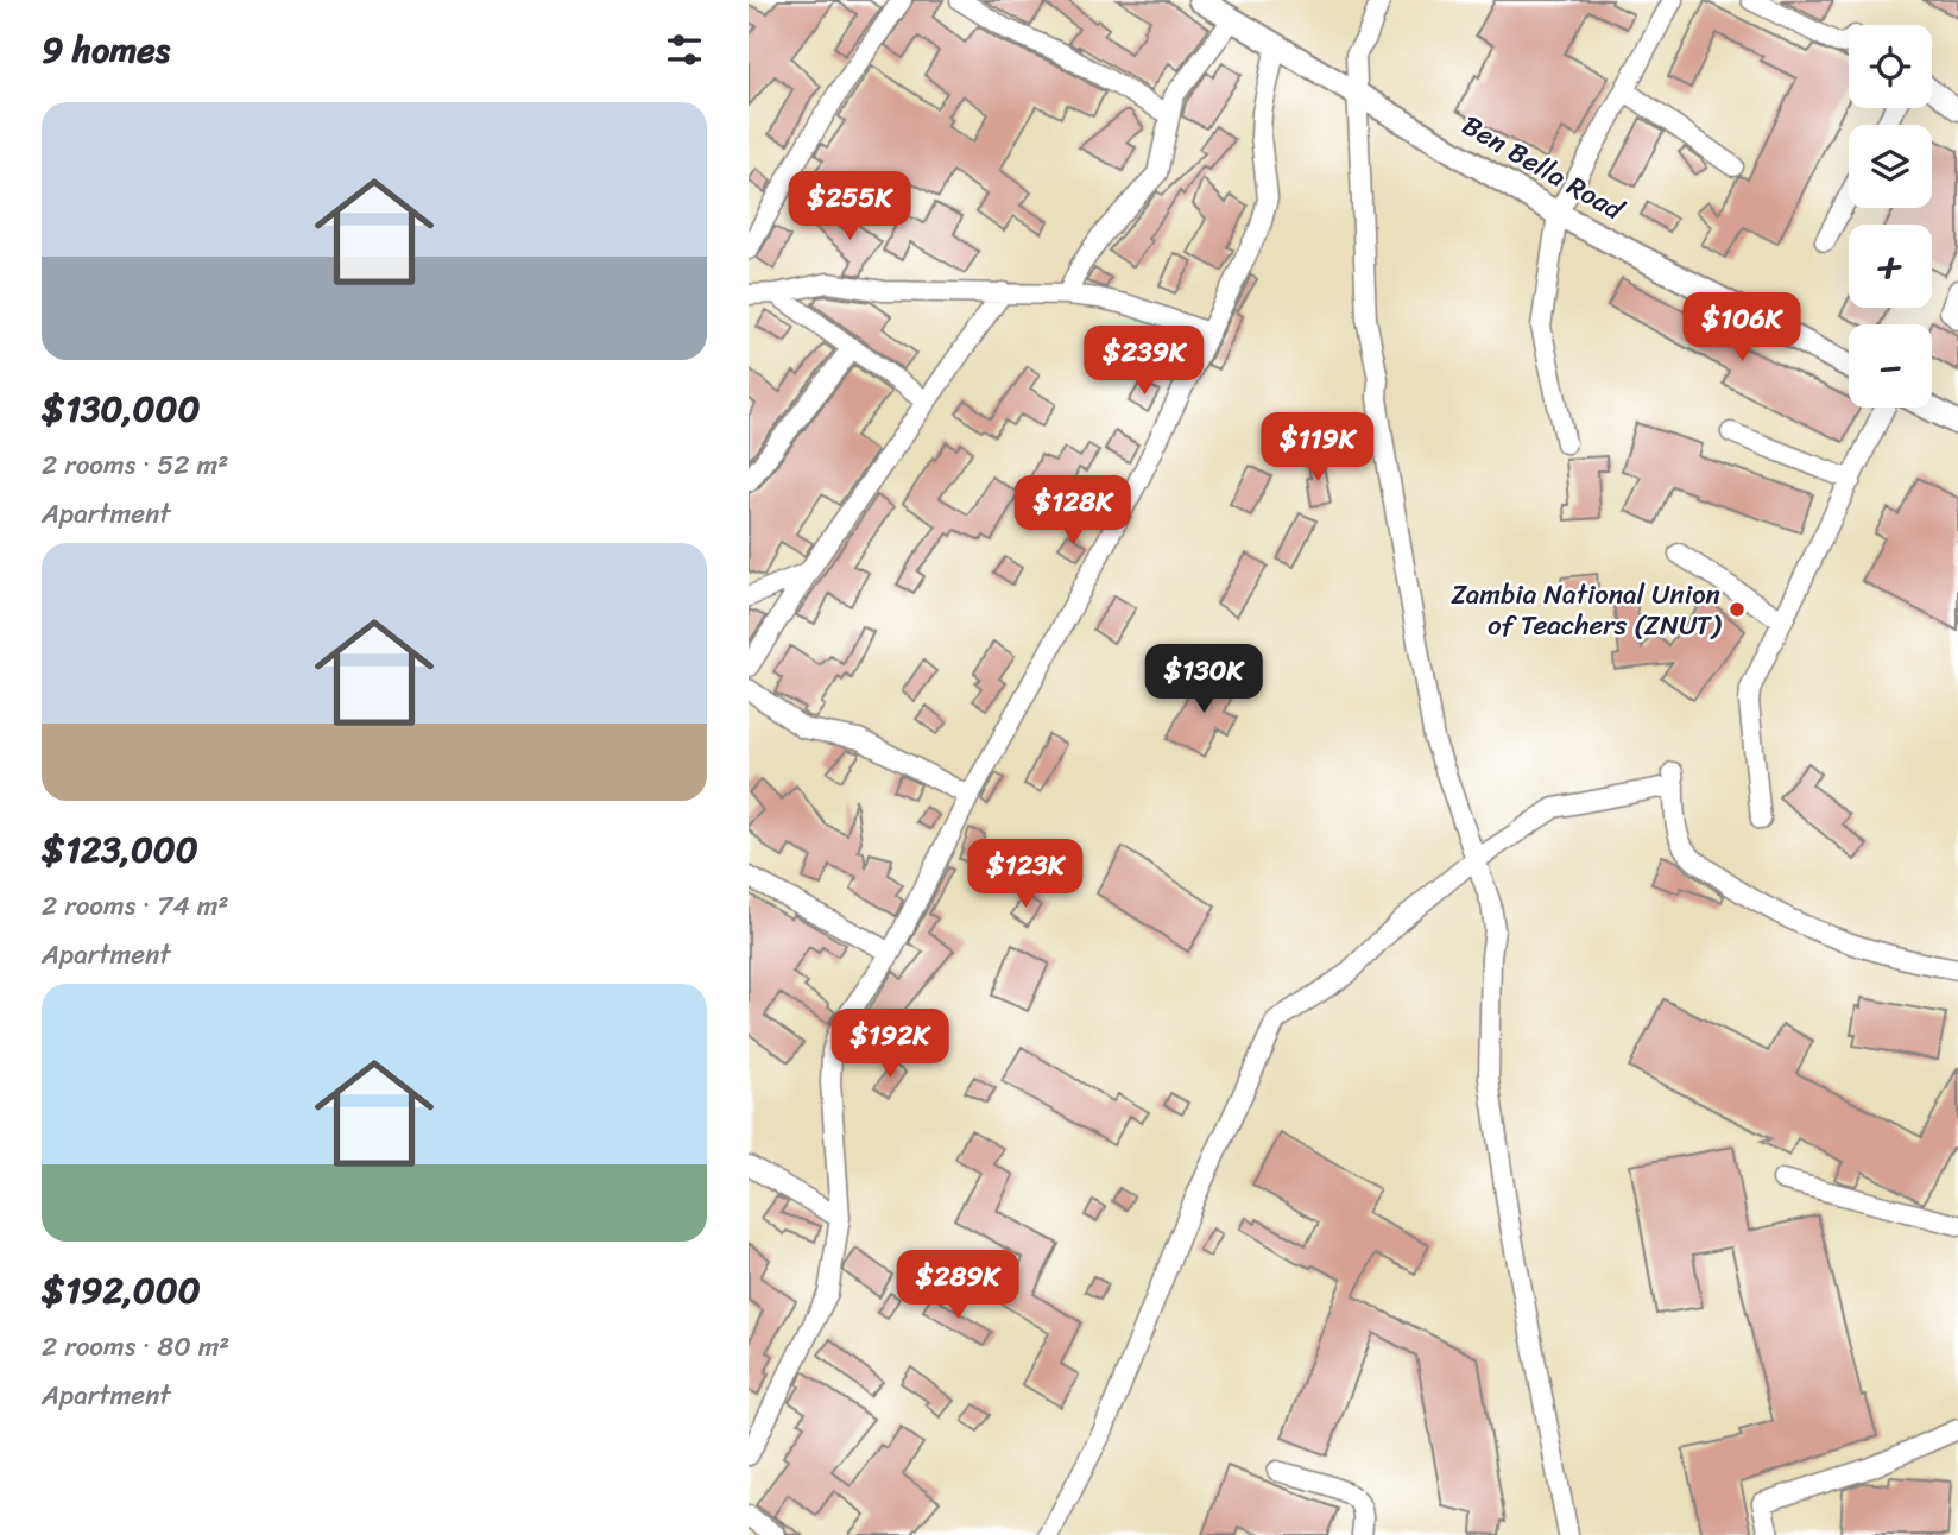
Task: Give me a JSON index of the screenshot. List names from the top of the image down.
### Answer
{
  "streets": {
    "main road": ["Ben Bella Road"]
  },
  "places": ["Zambia National Union of Teachers (ZNUT)"],
  "page": {
    "heading": "9 homes",
    "map_buttons": ["+", "−"],
    "list": [
      {
        "name": "$130,000",
        "note": "2 rooms · 52 m² · Apartment"
      },
      {
        "name": "$123,000",
        "note": "2 rooms · 74 m² · Apartment"
      },
      {
        "name": "$192,000",
        "note": "2 rooms · 80 m² · Apartment"
      }
    ],
    "price": [
      "$255K",
      "$106K",
      "$239K",
      "$119K",
      "$128K",
      "$130K",
      "$123K",
      "$192K",
      "$289K"
    ]
  }
}
